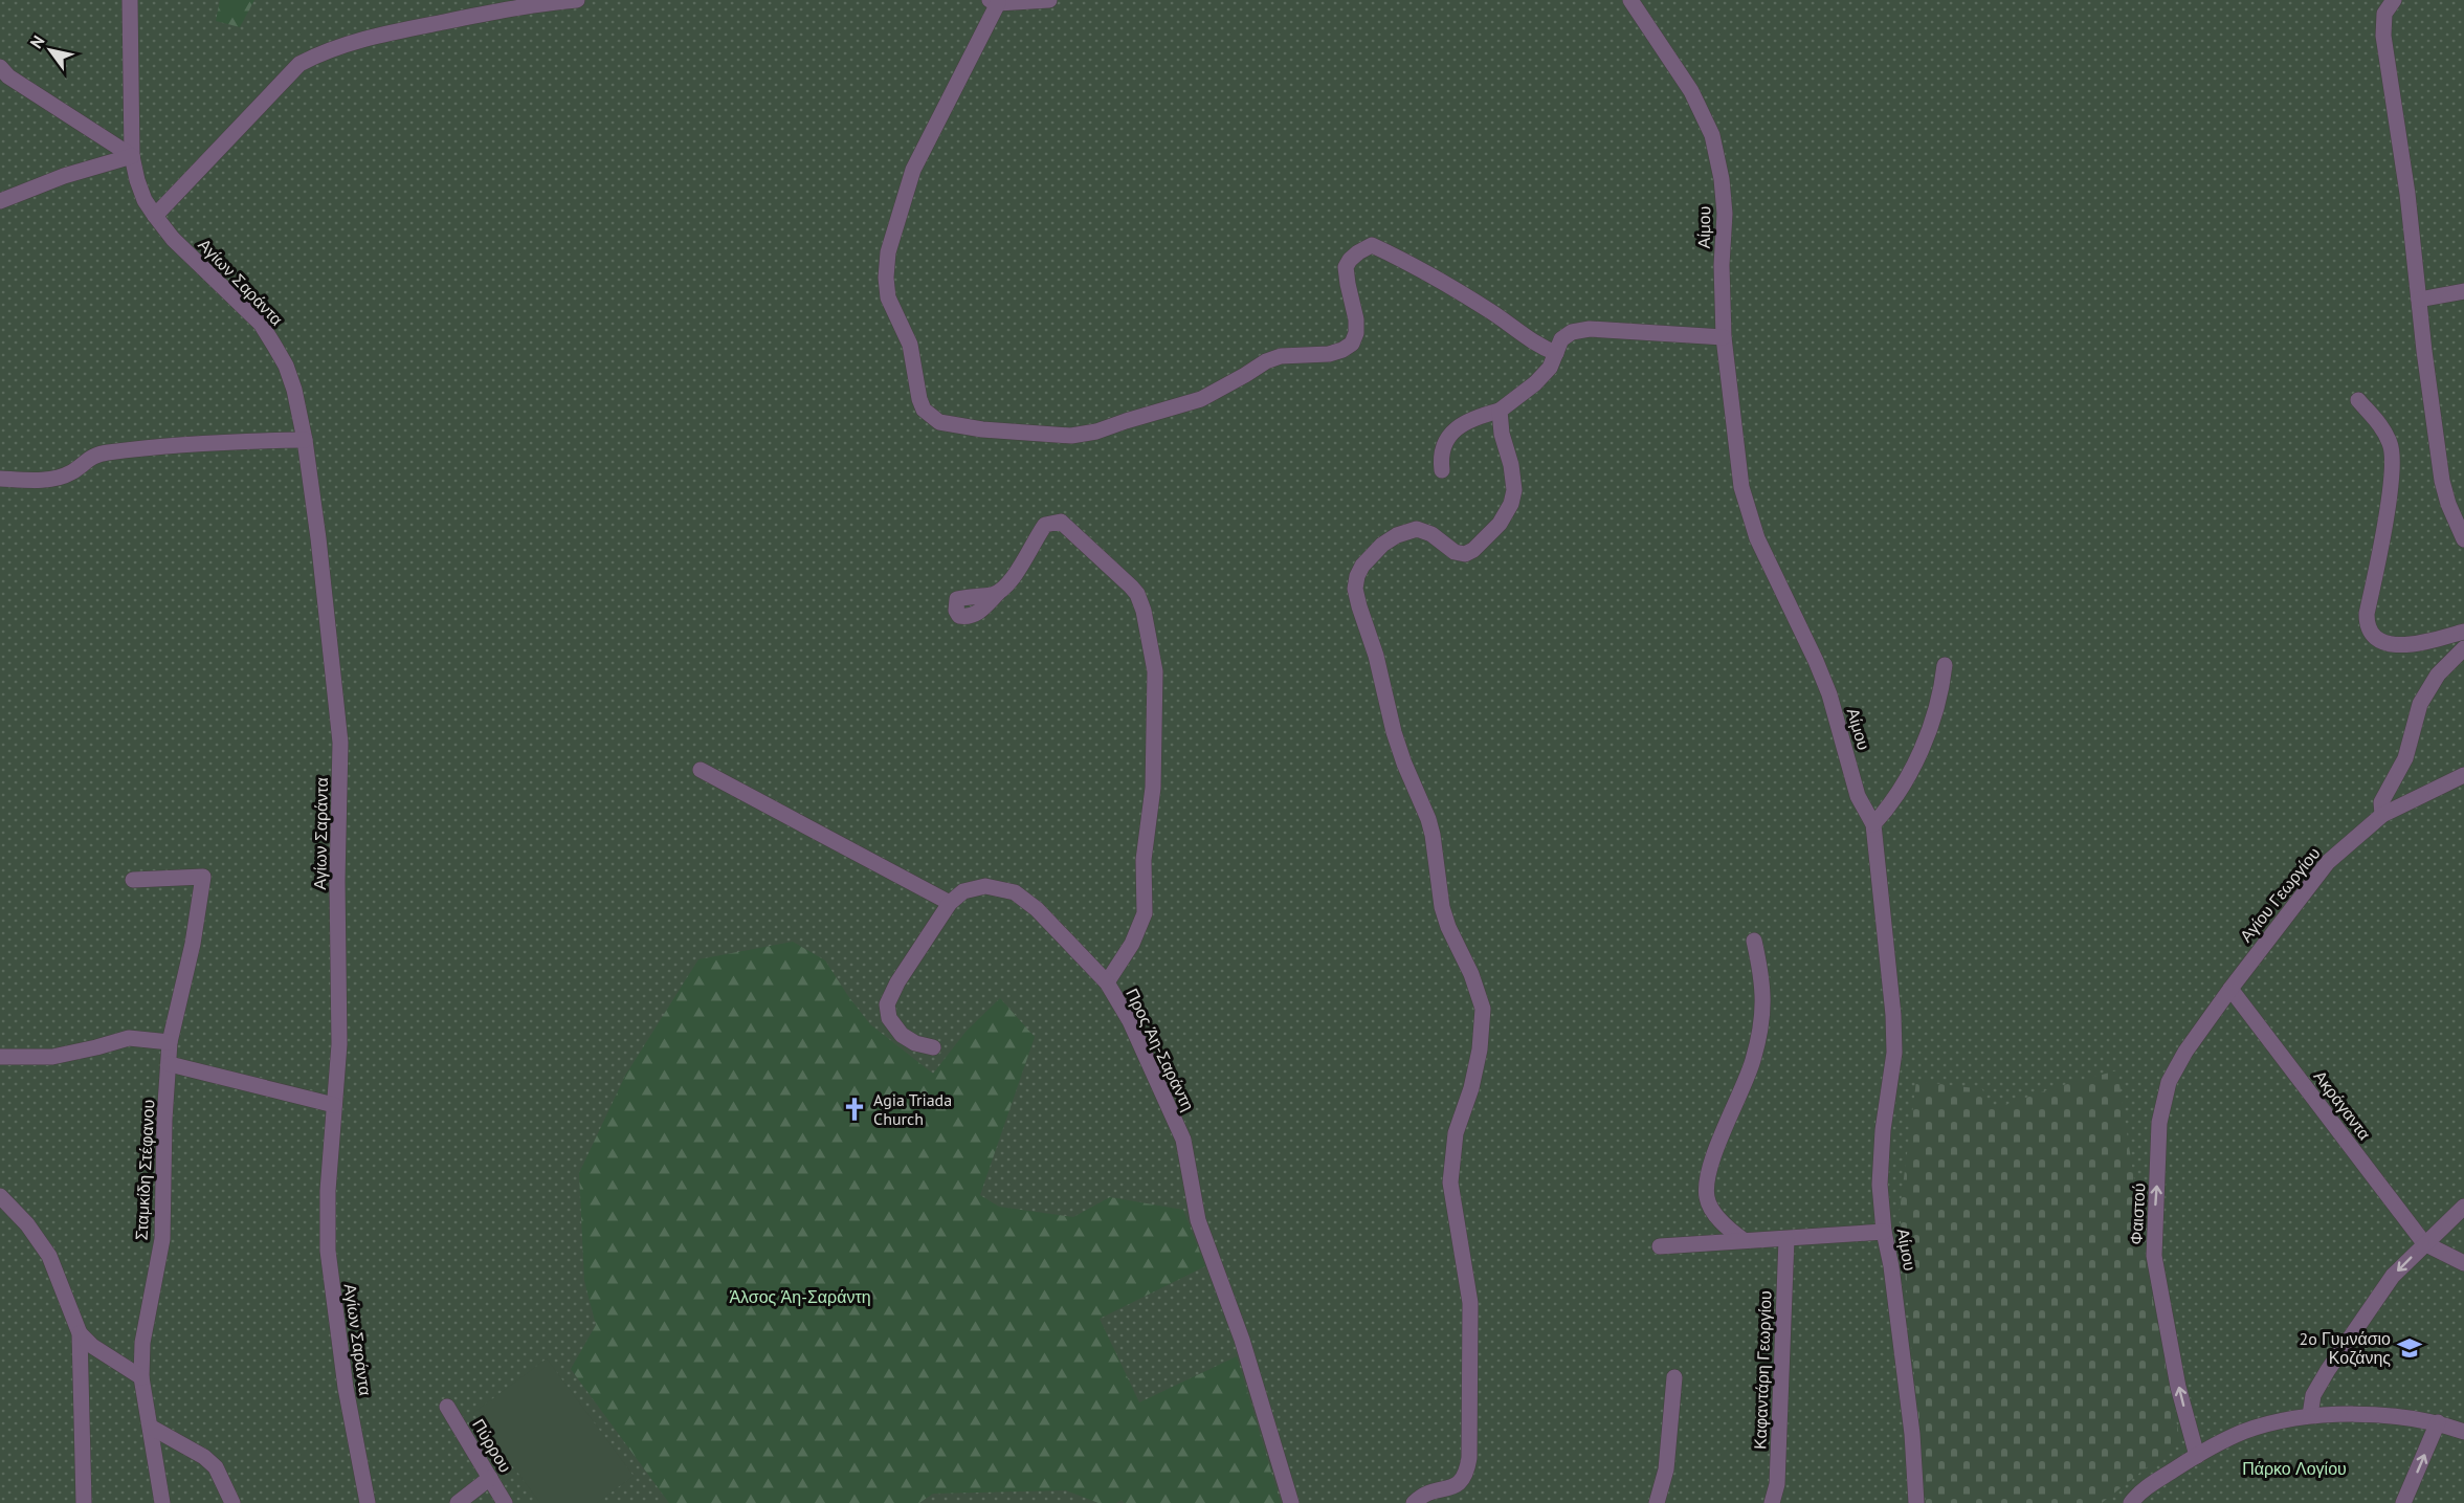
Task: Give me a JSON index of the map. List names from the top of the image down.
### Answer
{
  "streets": {
    "street": [
      "Αίμου",
      "Αγίων Σαράντα",
      "Αγίου Γεωργίου",
      "Προς Άη-Σαράντη",
      "Ακράγαντα",
      "Σταμκίδη Στέφανου",
      "Φαιστού",
      "Καφαντάρη Γεωργίου",
      "Πύρρου"
    ]
  },
  "crossings": [
    ["Αγίου Γεωργίου", "Ακράγαντα"],
    ["Αγίου Γεωργίου", "Φαιστού"],
    ["Ακράγαντα", "Φαιστού"]
  ],
  "one_way": ["Φαιστού"],
  "parks": ["Άλσος Άη-Σαράντη", "Πάρκο Λογίου"],
  "places": {
    "church": ["Agia Triada Church"],
    "school or university": ["2o Γυμνάσιο Κοζάνης"]
  },
  "north": "top left"
}
